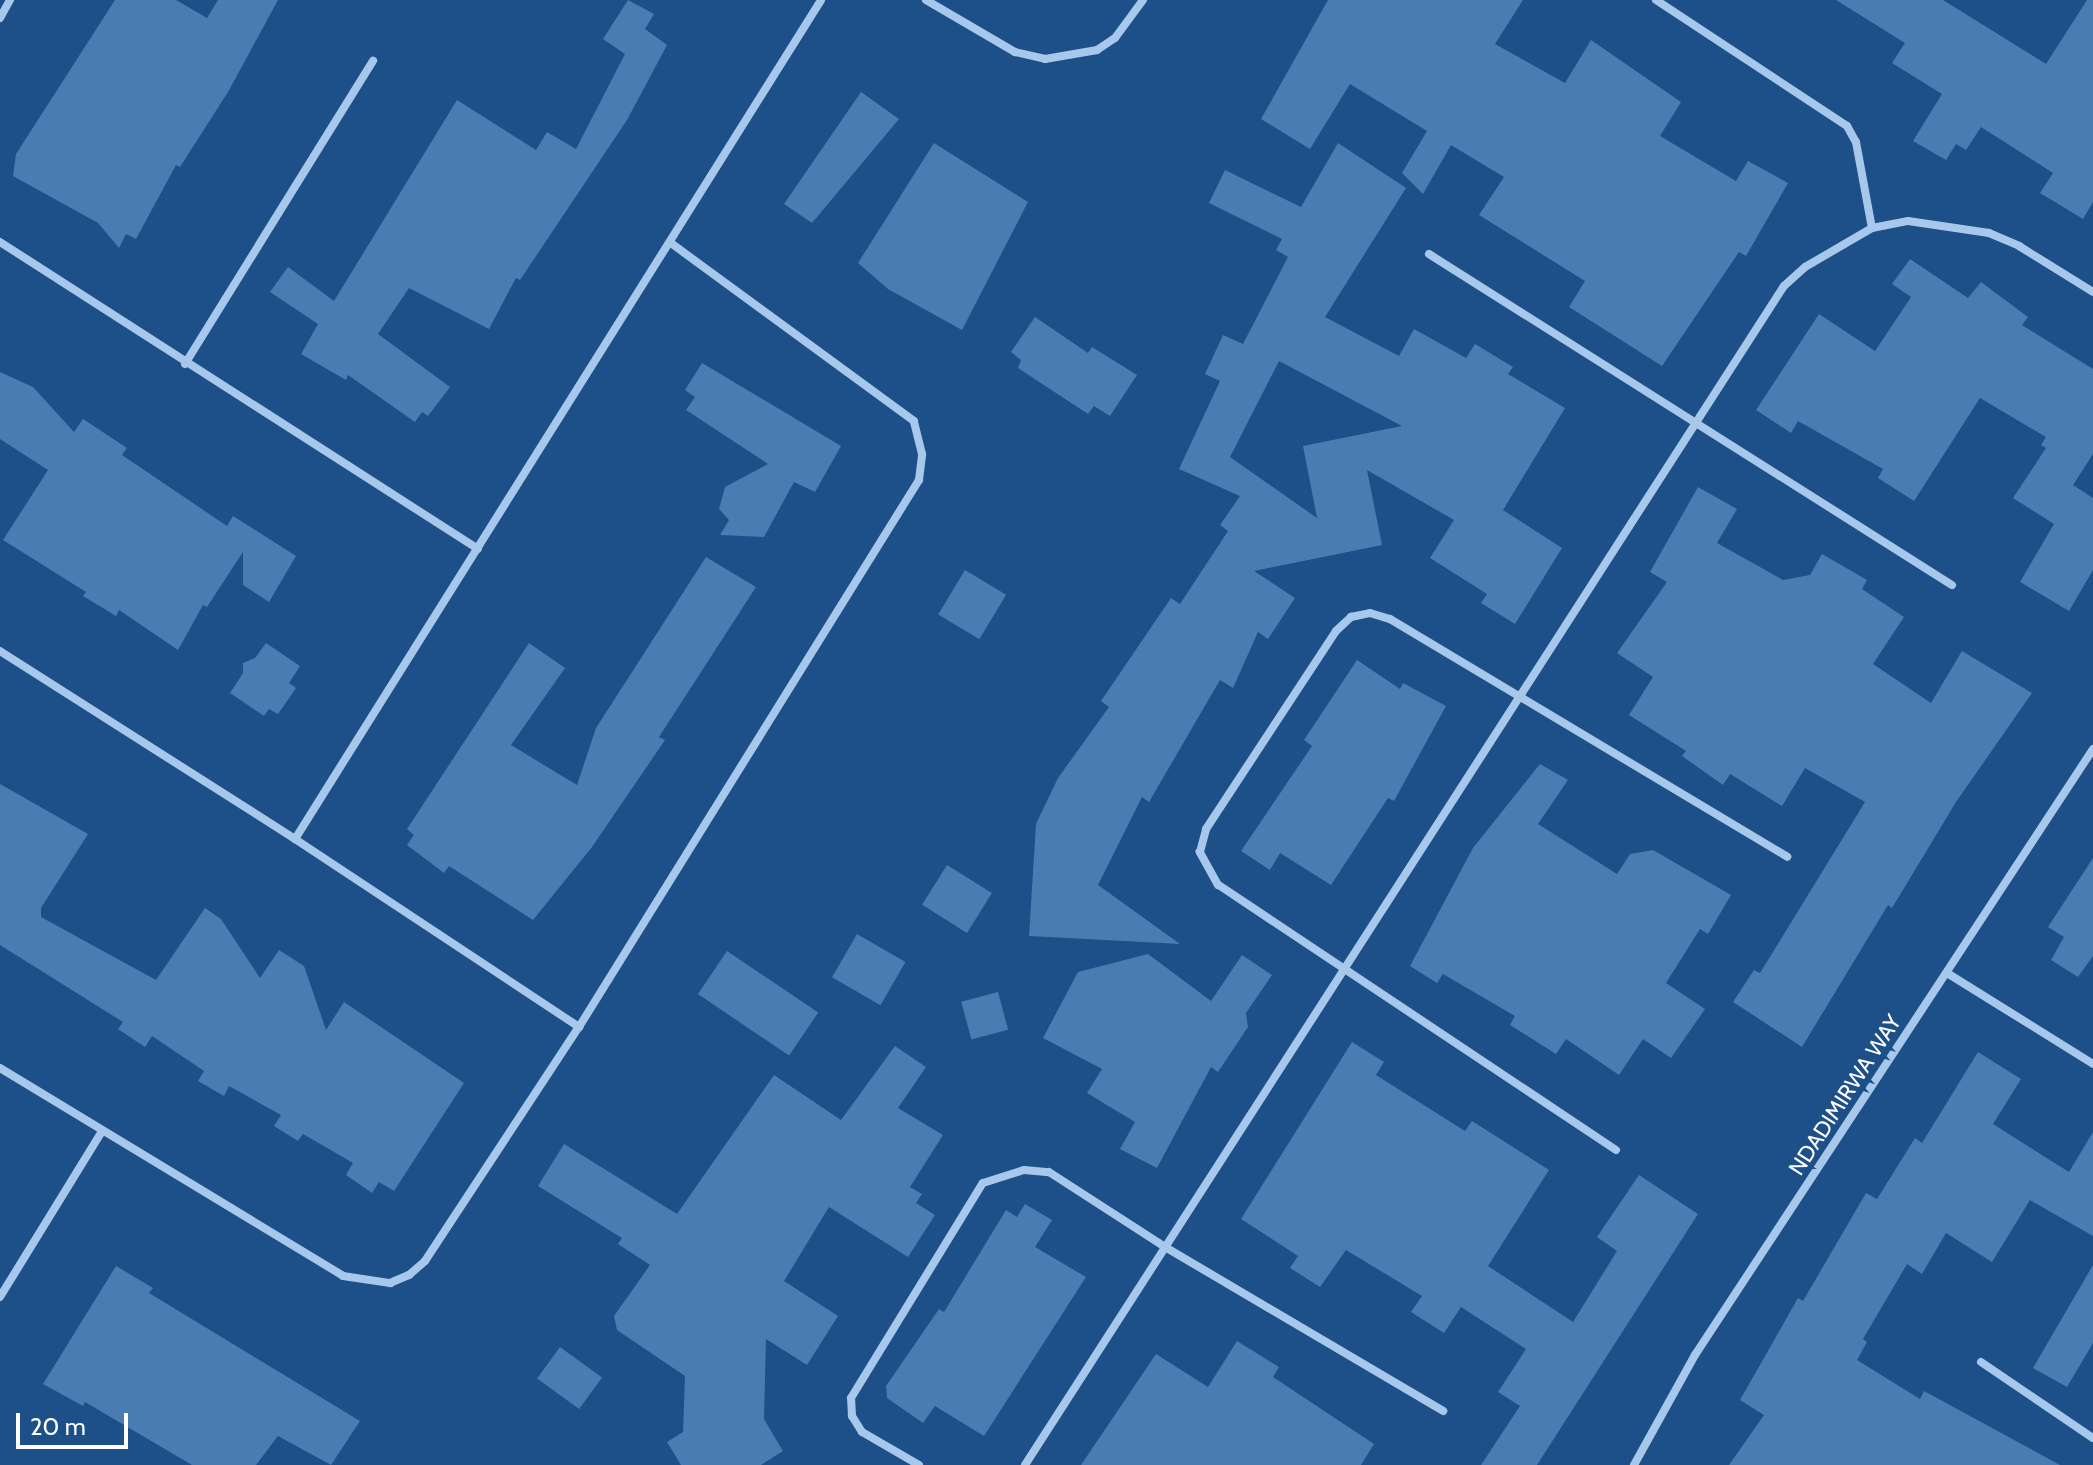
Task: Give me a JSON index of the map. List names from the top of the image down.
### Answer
{
  "streets": {
    "street": ["NDADIMIRWA WAY"]
  },
  "scale_bar": "20 m"
}
